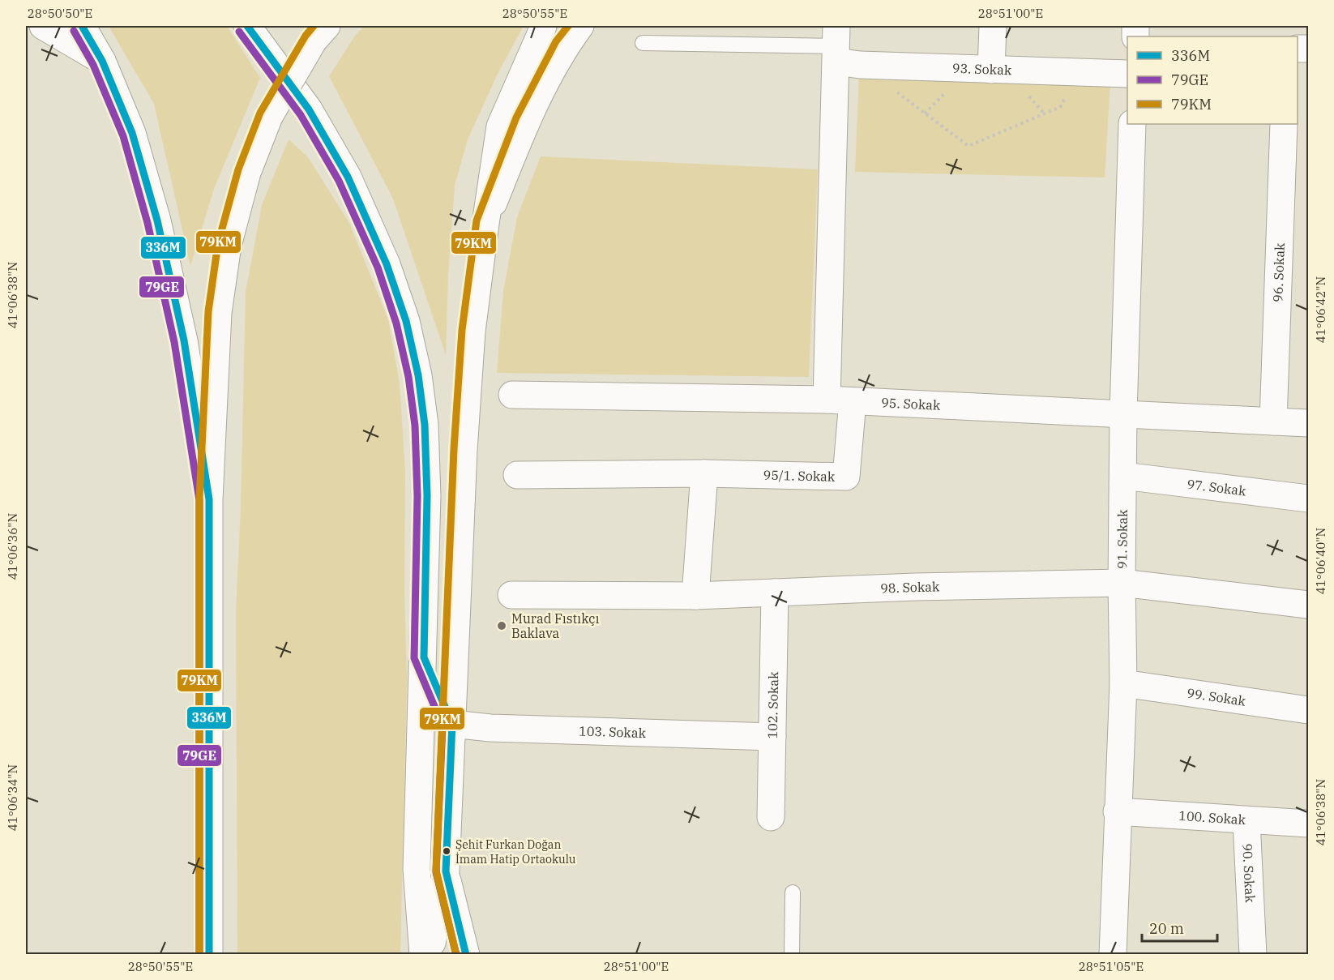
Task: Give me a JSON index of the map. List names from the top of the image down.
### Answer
{
  "streets": {
    "main road": [
      "93. Sokak",
      "96. Sokak",
      "95. Sokak",
      "95/1. Sokak",
      "97. Sokak",
      "91. Sokak",
      "98. Sokak",
      "99. Sokak",
      "102. Sokak",
      "103. Sokak",
      "100. Sokak",
      "90. Sokak"
    ]
  },
  "crossings": [
    ["96. Sokak", "95. Sokak"],
    ["95. Sokak", "95/1. Sokak"],
    ["95. Sokak", "91. Sokak"],
    ["97. Sokak", "91. Sokak"],
    ["91. Sokak", "98. Sokak"],
    ["91. Sokak", "99. Sokak"],
    ["91. Sokak", "100. Sokak"],
    ["98. Sokak", "102. Sokak"],
    ["102. Sokak", "103. Sokak"],
    ["100. Sokak", "90. Sokak"]
  ],
  "places": ["Murad Fıstıkçı Baklava", "Şehit Furkan Doğan İmam Hatip Ortaokulu"],
  "lines": ["transit line 336M", "transit line 79KM", "transit line 79GE"],
  "legend": ["336M", "79GE", "79KM"],
  "scale_bar": "20 m",
  "coordinates": [
    "28°50'50\"E",
    "28°50'55\"E",
    "28°51'00\"E",
    "41°06'38\"N",
    "41°06'42\"N",
    "41°06'36\"N",
    "41°06'40\"N",
    "41°06'34\"N",
    "28°51'05\"E"
  ]
}
